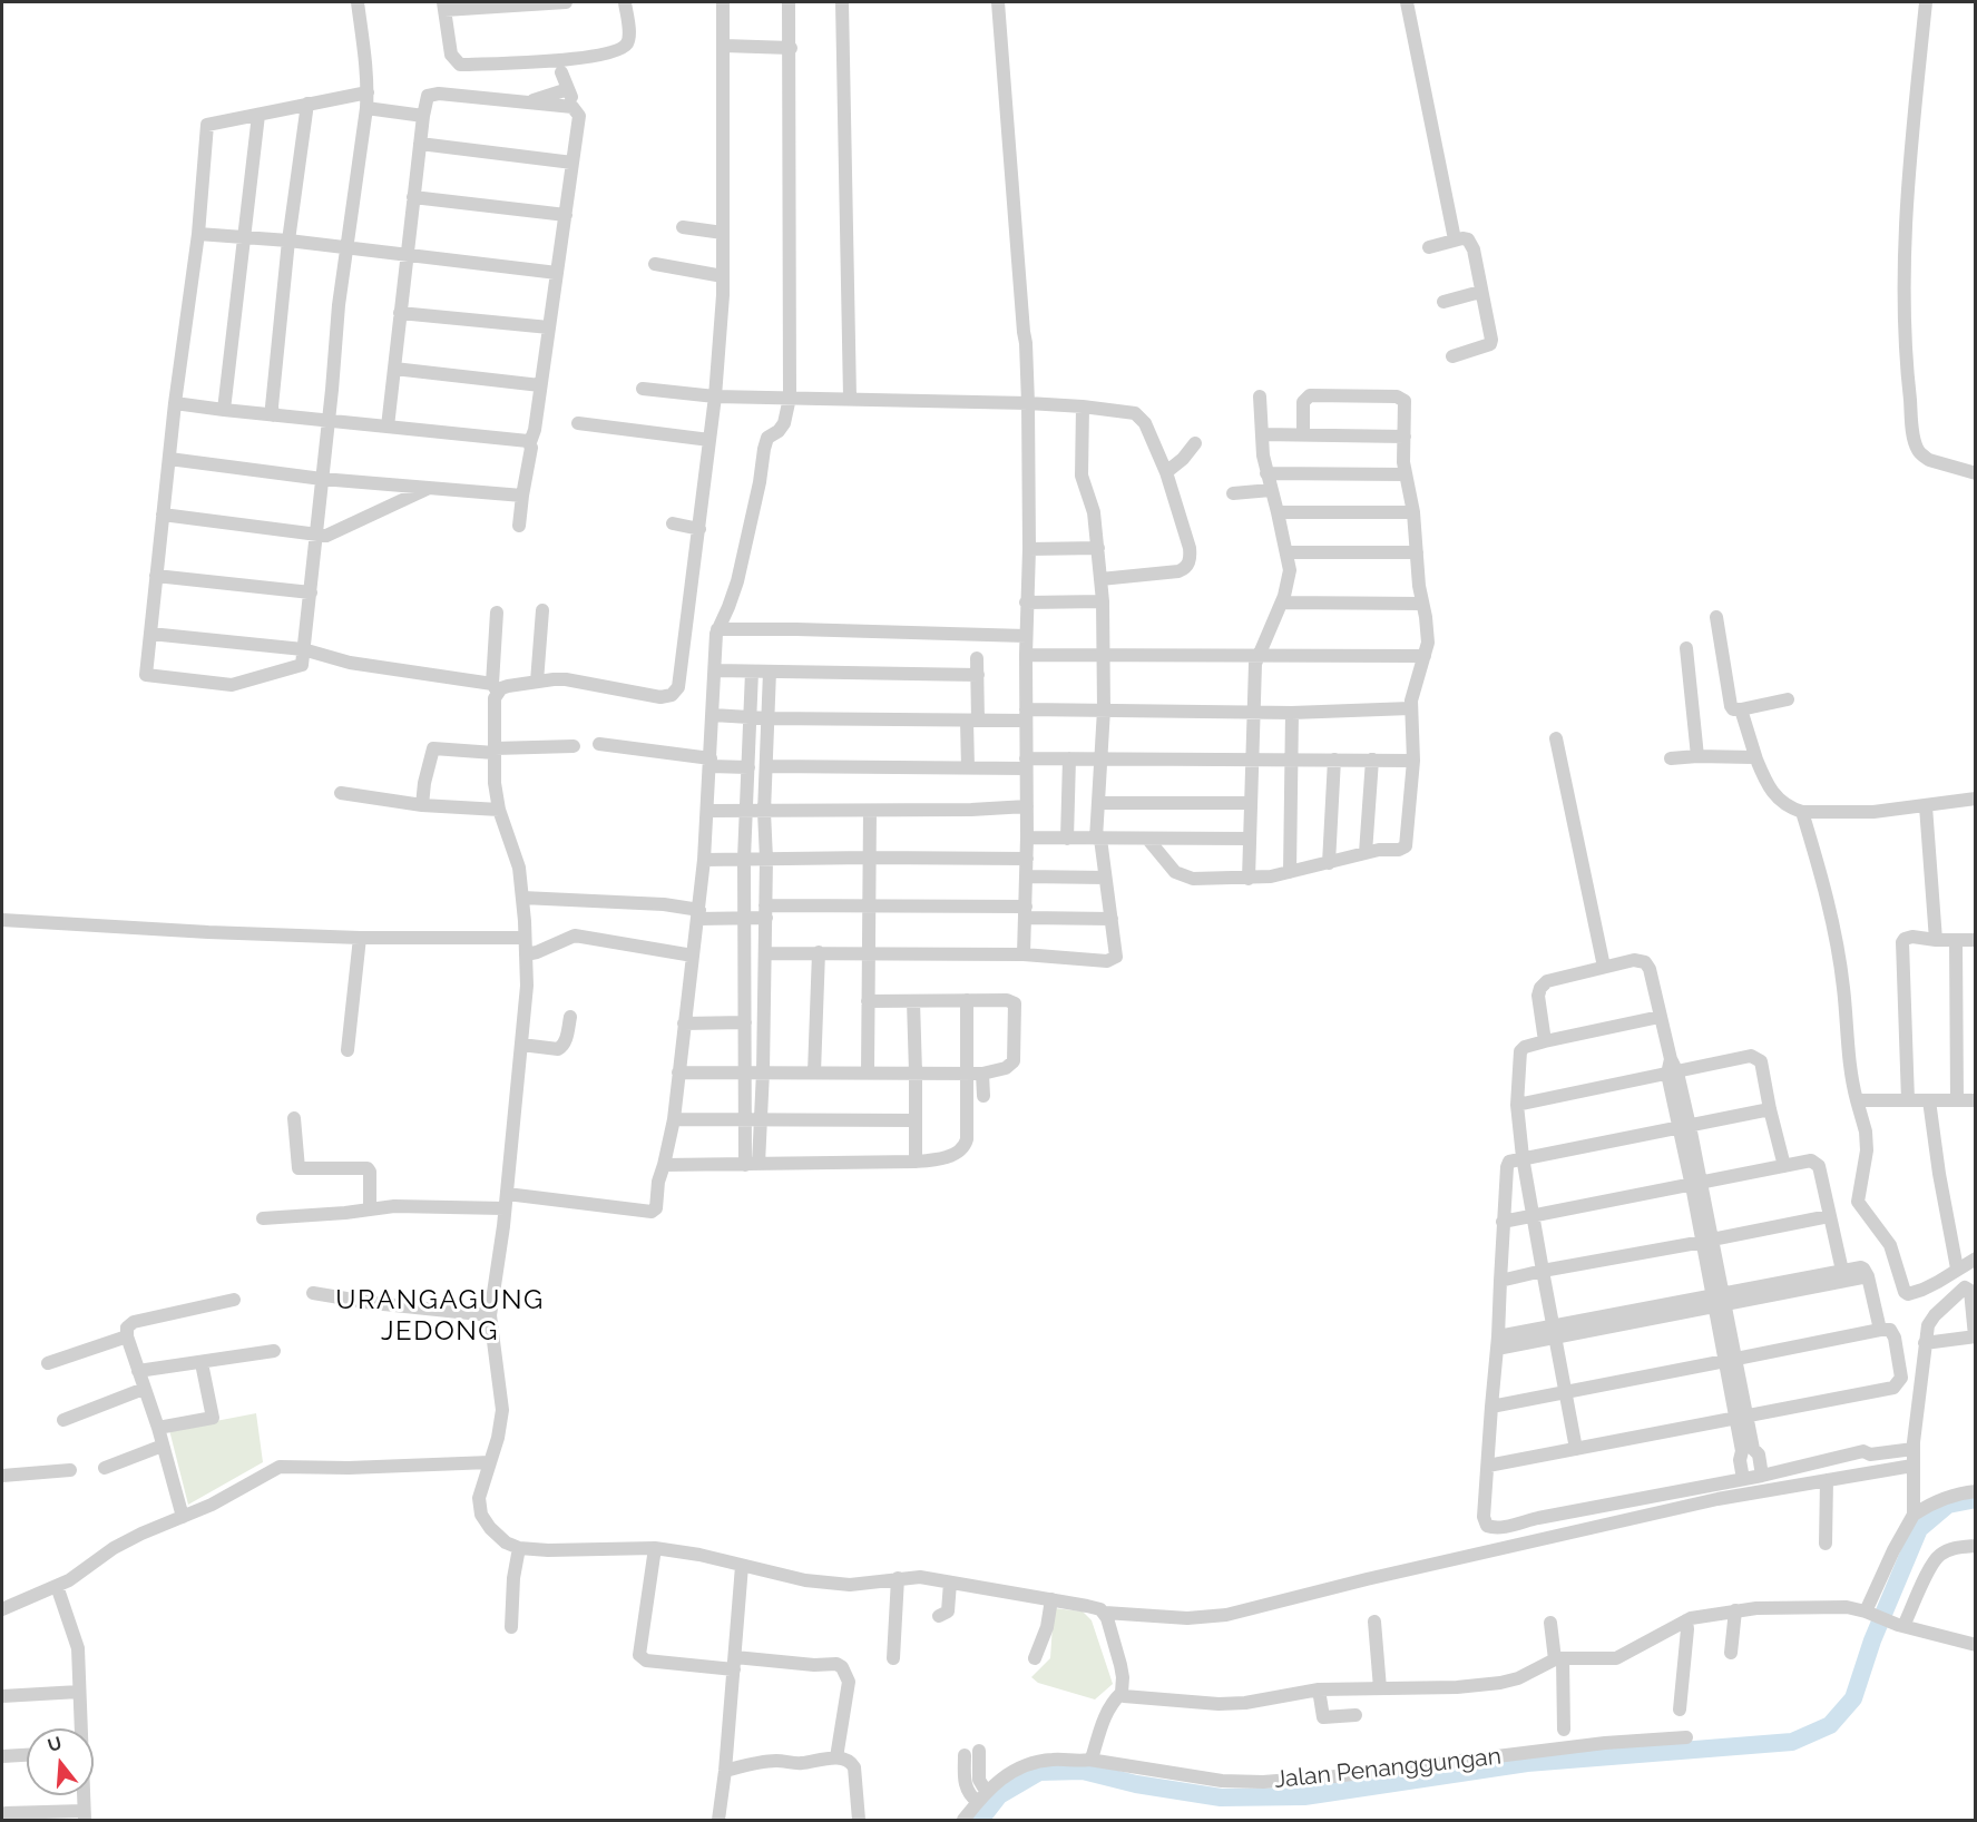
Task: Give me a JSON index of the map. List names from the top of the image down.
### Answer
{
  "streets": {
    "street": ["Jalan Penanggungan"]
  },
  "districts": ["URANGAGUNG JEDONG"],
  "north": "top"
}
